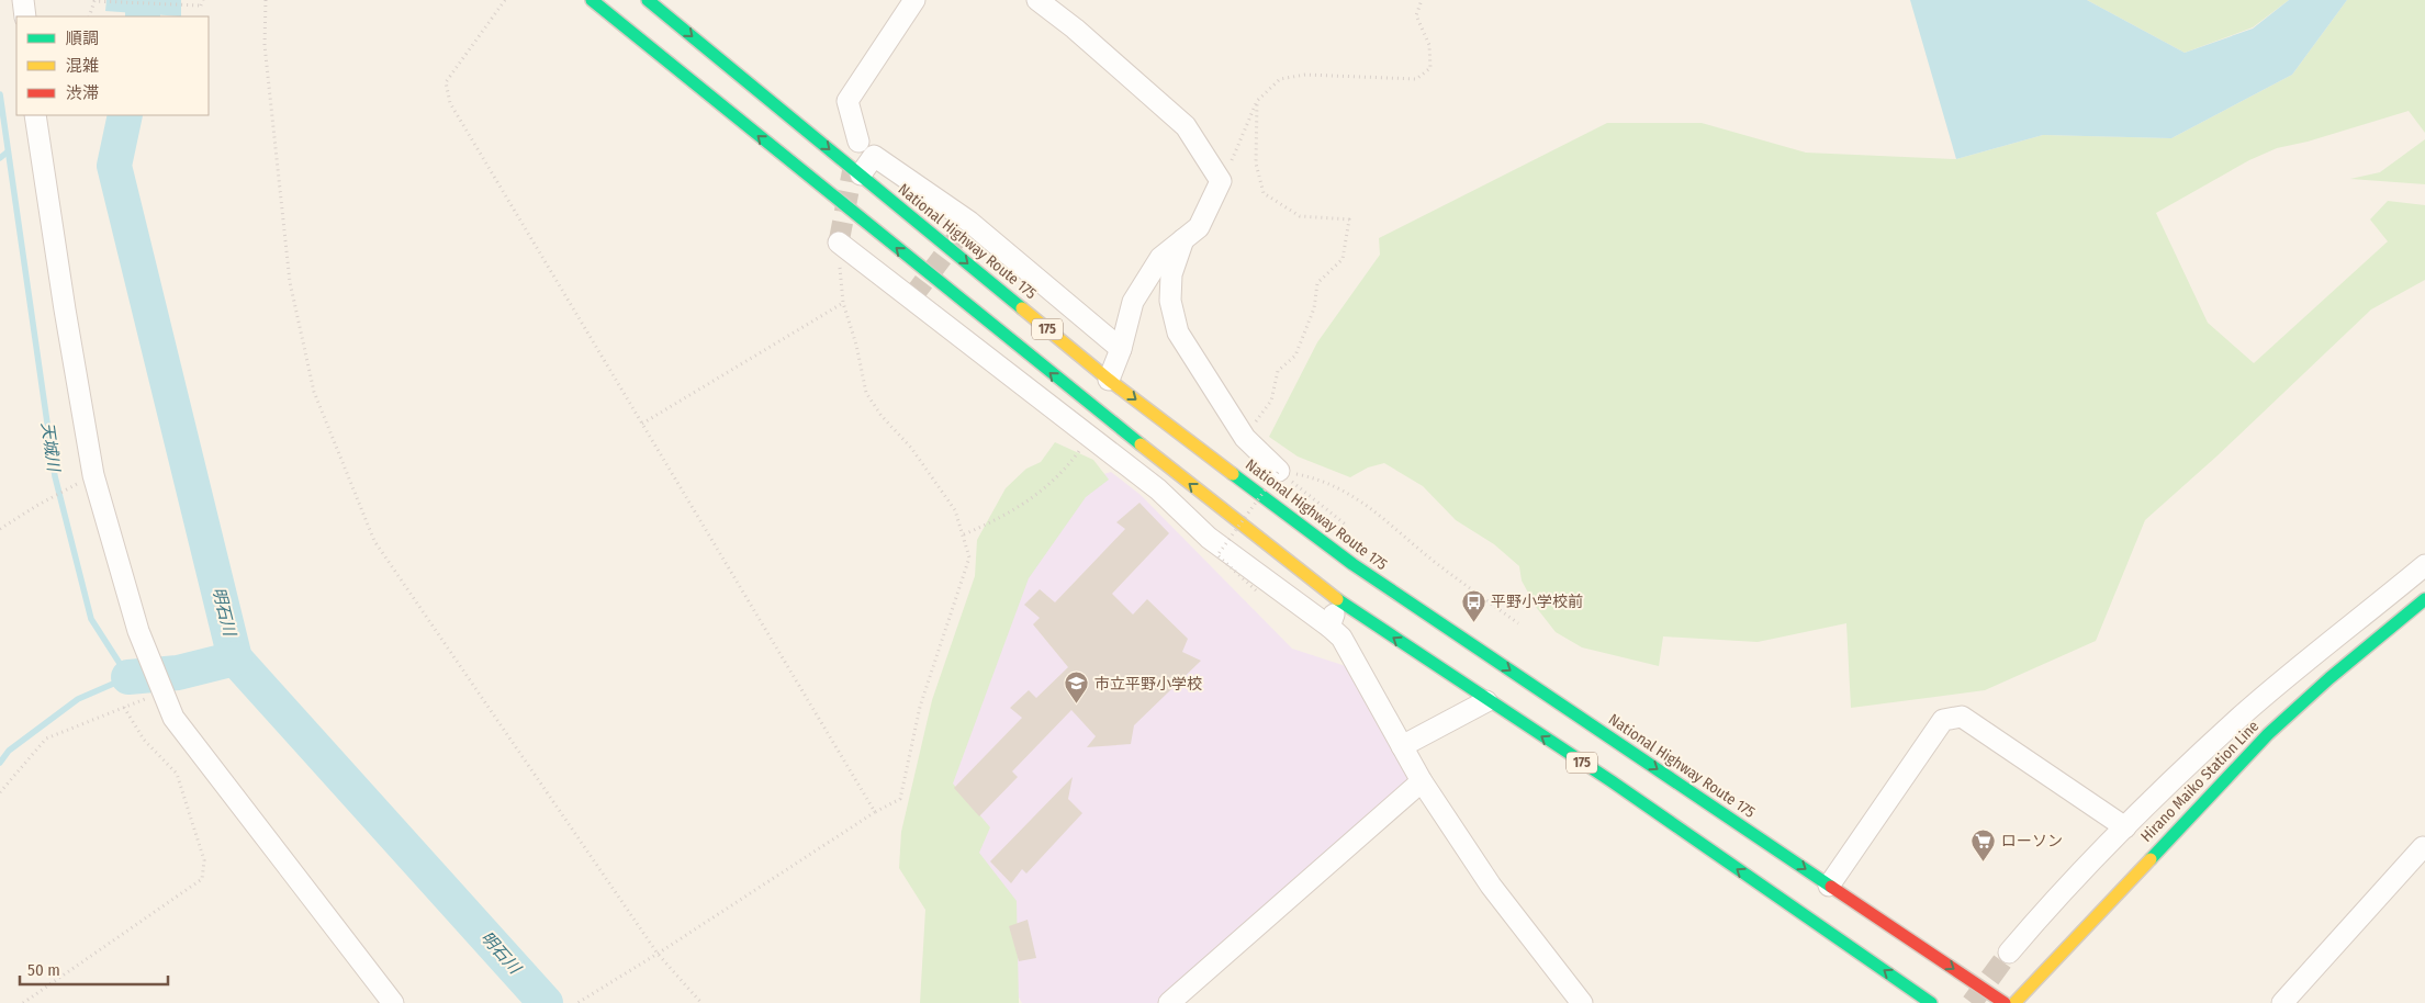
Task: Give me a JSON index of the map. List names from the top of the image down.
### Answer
{
  "streets": {
    "main road": ["National Highway Route 175", "175", "Hirano Maiko Station Line"]
  },
  "water": ["天城川", "明石川"],
  "places": {
    "bus stop": ["平野小学校前"],
    "school or university": ["市立平野小学校"],
    "supermarket": ["ローソン"]
  },
  "legend": ["順調", "混雑", "渋滞"],
  "scale_bar": "50 m"
}
